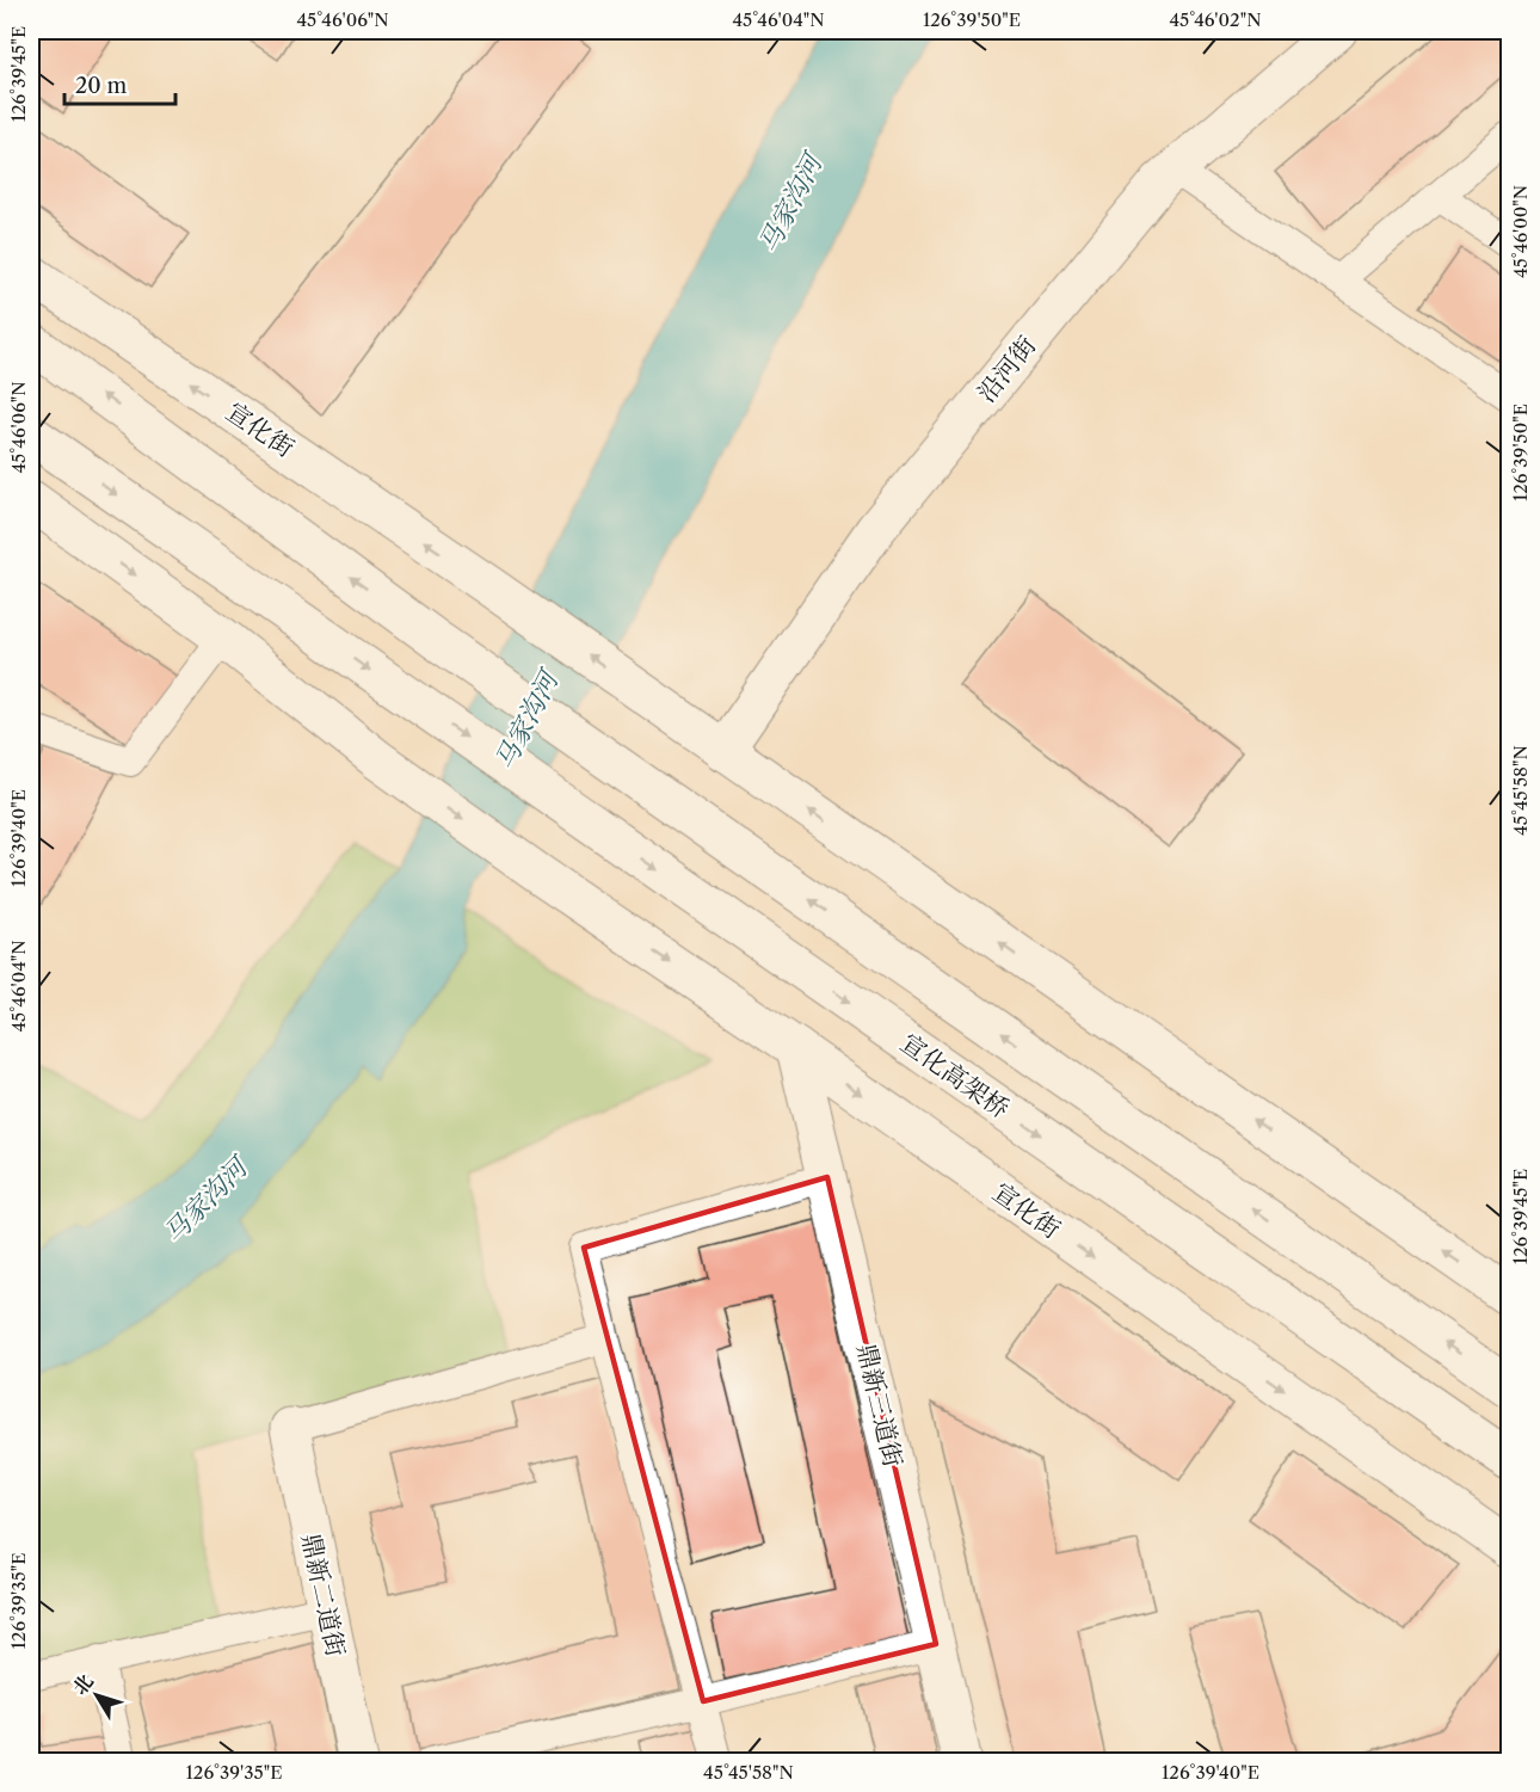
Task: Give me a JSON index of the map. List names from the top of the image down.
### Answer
{
  "streets": {
    "main road": [
      "沿河街",
      "宣化街",
      "宣化高架桥",
      "鼎新三道街",
      "鼎新二道街"
    ]
  },
  "crossings": [
    ["沿河街", "宣化街"],
    ["宣化街", "鼎新三道街"]
  ],
  "water": ["马家沟河"],
  "scale_bar": "20 m",
  "north": "top left",
  "coordinates": [
    "45°46'06\"N",
    "45°46'04\"N",
    "126°39'50\"E",
    "45°46'02\"N",
    "126°39'45\"E",
    "45°46'00\"N",
    "45°45'58\"N",
    "126°39'40\"E",
    "126°39'35\"E"
  ]
}
